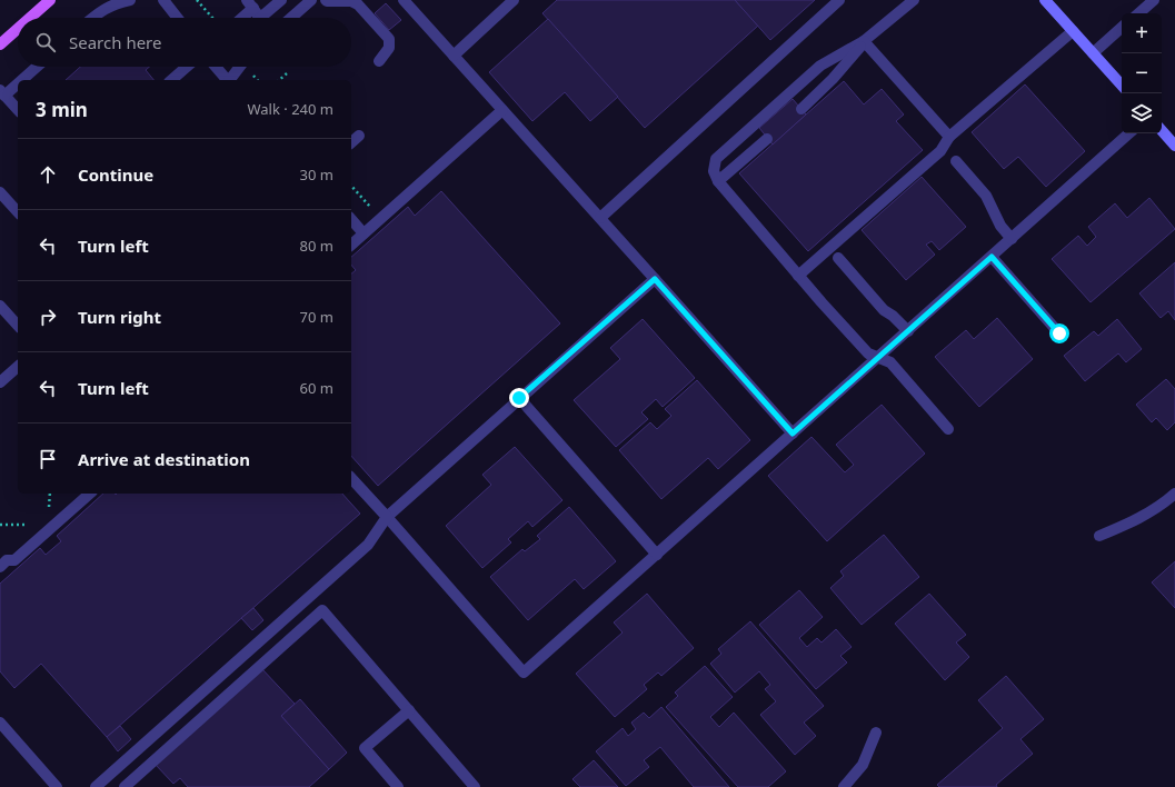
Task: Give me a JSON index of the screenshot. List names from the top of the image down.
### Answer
{
  "page": {
    "map_buttons": ["+", "−"],
    "search": "Search here",
    "heading": ["3 min", "Walk · 240 m"],
    "list": [
      ["Continue", "30 m"],
      ["Turn left", "80 m"],
      ["Turn right", "70 m"],
      ["Turn left", "60 m"],
      "Arrive at destination"
    ]
  }
}
